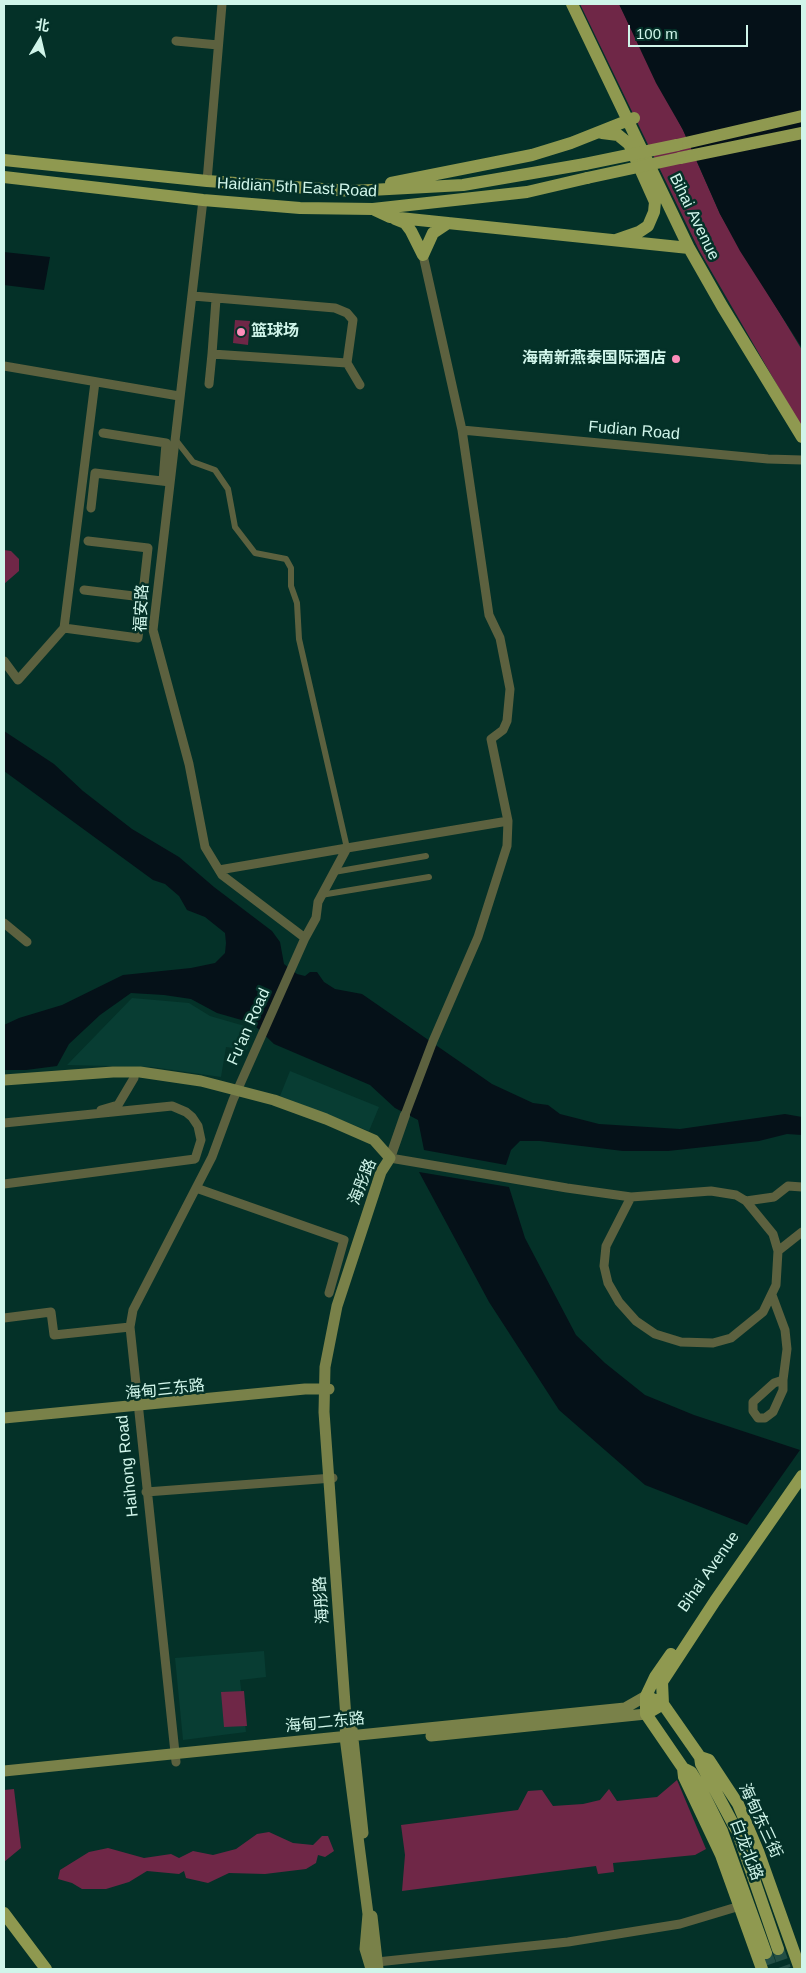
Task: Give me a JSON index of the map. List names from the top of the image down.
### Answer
{
  "streets": {
    "main road": [
      "Haidian 5th East Road",
      "Bihai Avenue",
      "海彤路",
      "海甸三东路",
      "海甸二东路",
      "海甸东三街",
      "白龙北路"
    ],
    "street": [
      "Fudian Road",
      "福安路",
      "Fu'an Road",
      "Haihong Road"
    ]
  },
  "crossings": [
    ["Haidian 5th East Road", "福安路"],
    ["Bihai Avenue", "海甸二东路"],
    ["Bihai Avenue", "海甸东三街"],
    ["福安路", "Fu'an Road"],
    ["Fu'an Road", "Haihong Road"],
    ["海彤路", "海甸二东路"],
    ["海甸三东路", "Haihong Road"],
    ["Haihong Road", "海甸二东路"],
    ["海甸东三街", "白龙北路"]
  ],
  "places": ["篮球场", "海南新燕泰国际酒店"],
  "scale_bar": "100 m",
  "north": "top"
}
